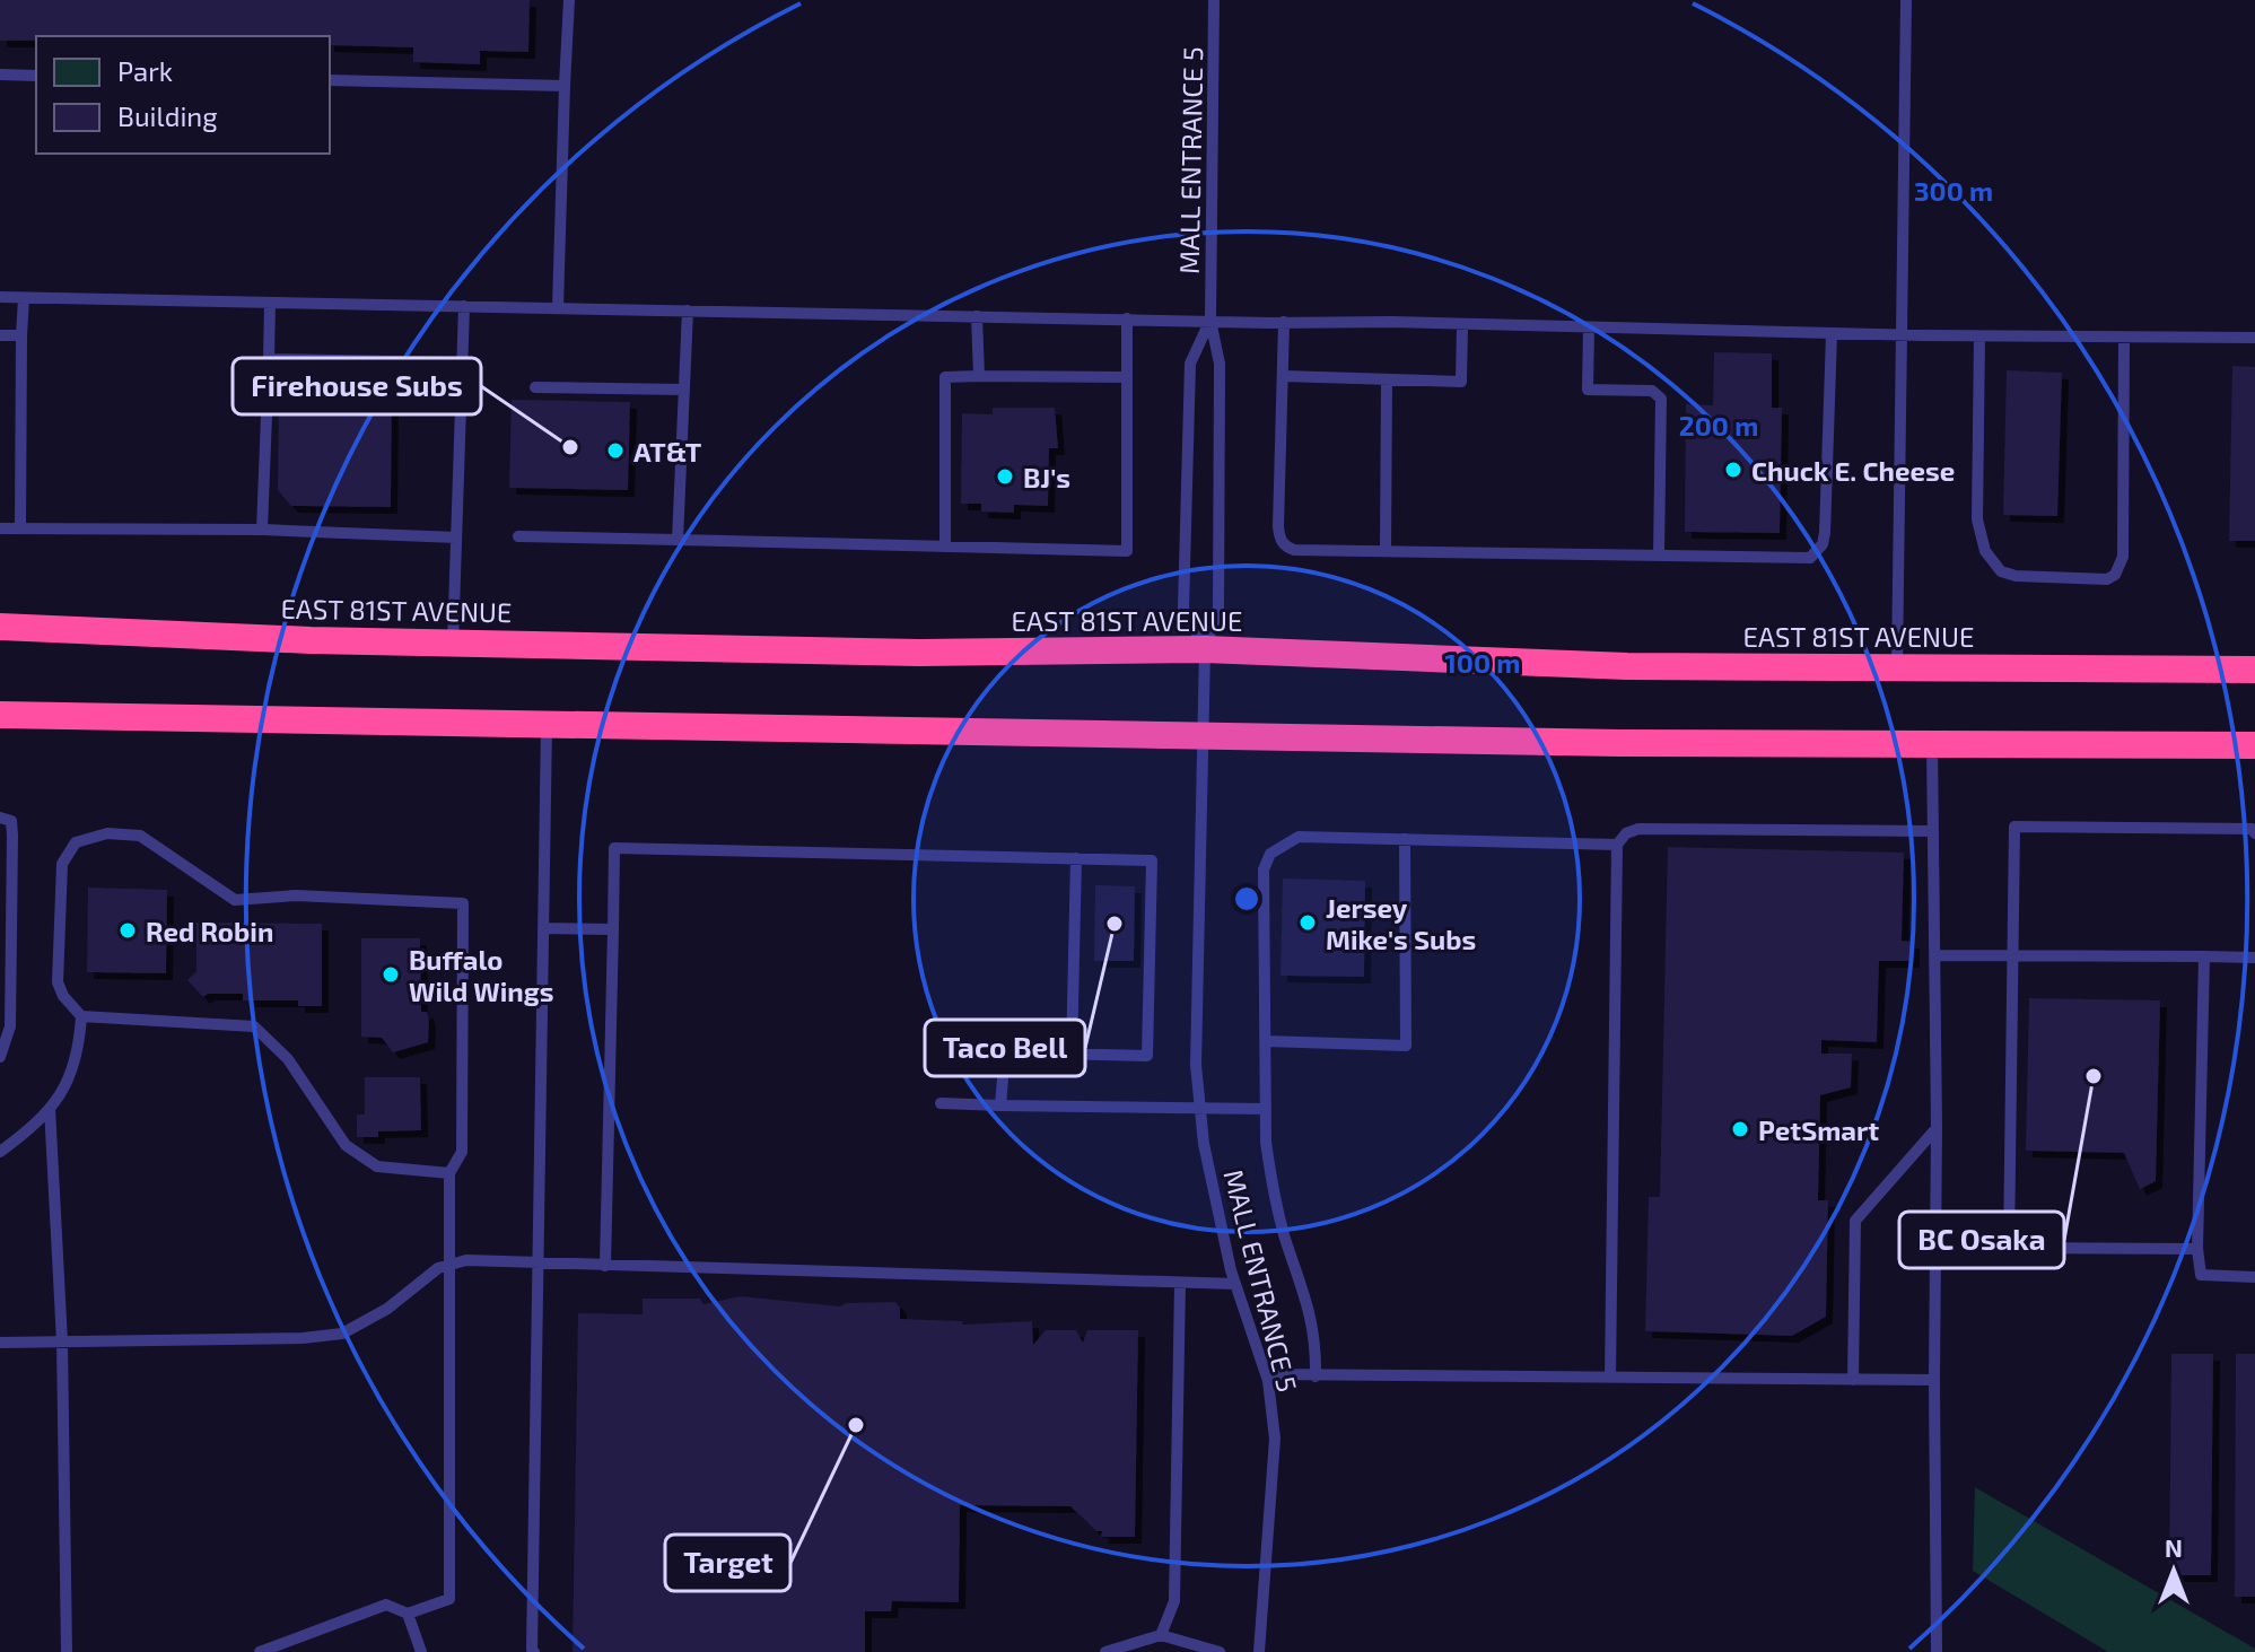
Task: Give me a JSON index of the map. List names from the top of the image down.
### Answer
{
  "streets": {
    "highway": ["EAST 81ST AVENUE"],
    "lane": ["MALL ENTRANCE 5"]
  },
  "crossings": [
    ["MALL ENTRANCE 5", "EAST 81ST AVENUE"]
  ],
  "places": [
    "Firehouse Subs",
    "AT&T",
    "Chuck E. Cheese",
    "BJ's",
    "Jersey Mike's Subs",
    "Taco Bell",
    "Red Robin",
    "Buffalo Wild Wings",
    "BC Osaka",
    "PetSmart",
    "Target"
  ],
  "legend": ["Park", "Building"],
  "north": "top",
  "rings": ["300 m", "200 m", "100 m"]
}
